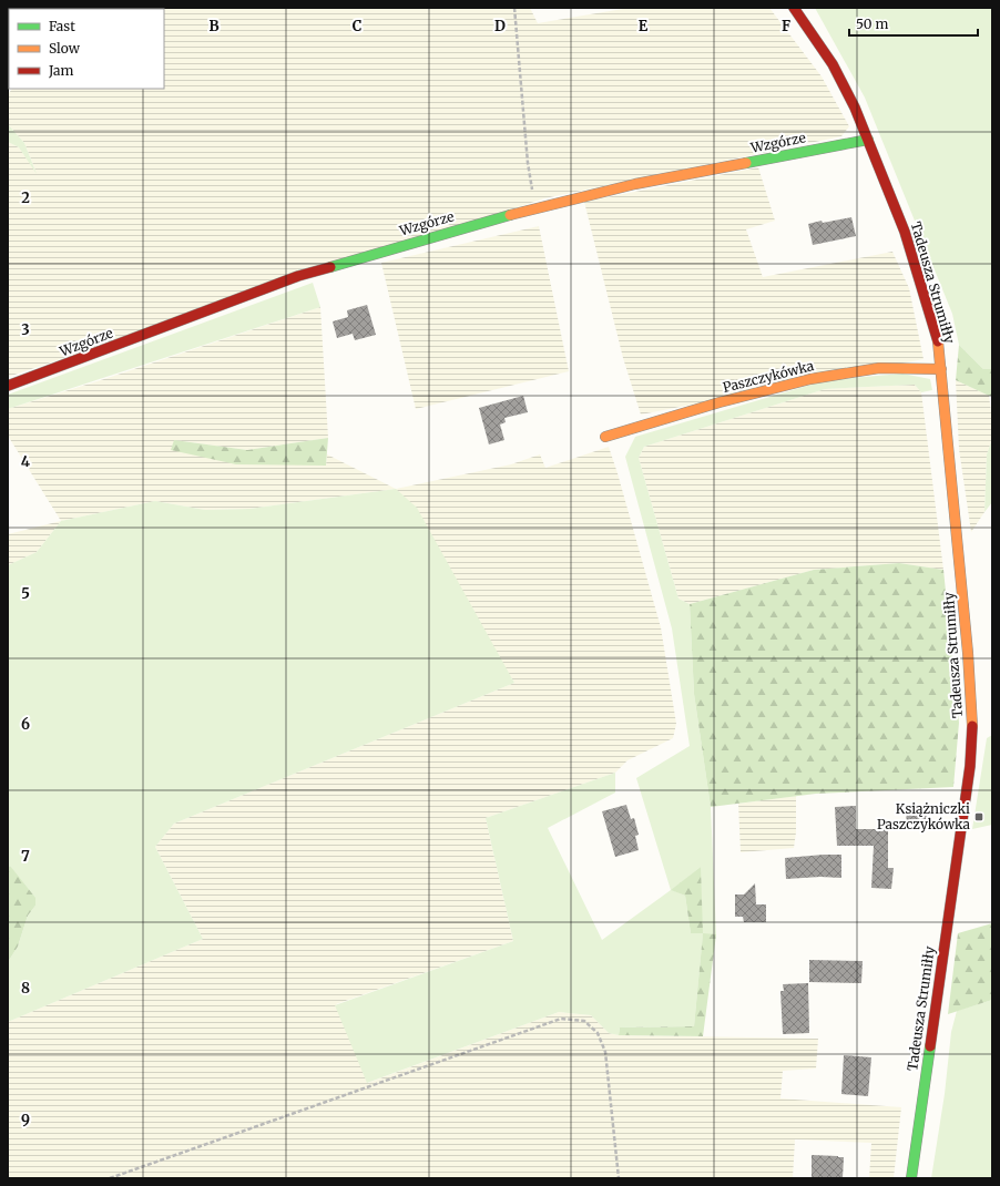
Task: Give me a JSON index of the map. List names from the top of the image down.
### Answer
{
  "streets": {
    "street": ["Wzgórze", "Tadeusza Strumiłły", "Paszczykówka"]
  },
  "crossings": [
    ["Wzgórze", "Tadeusza Strumiłły"],
    ["Tadeusza Strumiłły", "Paszczykówka"]
  ],
  "places": {
    "transit": ["Książniczki Paszczykówka"]
  },
  "legend": ["Fast", "Slow", "Jam"],
  "scale_bar": "50 m",
  "grid": {
    "columns": [
      "B",
      "C",
      "D",
      "E",
      "F"
    ],
    "rows": [
      "2",
      "3",
      "4",
      "5",
      "6",
      "7",
      "8",
      "9"
    ]
  }
}
